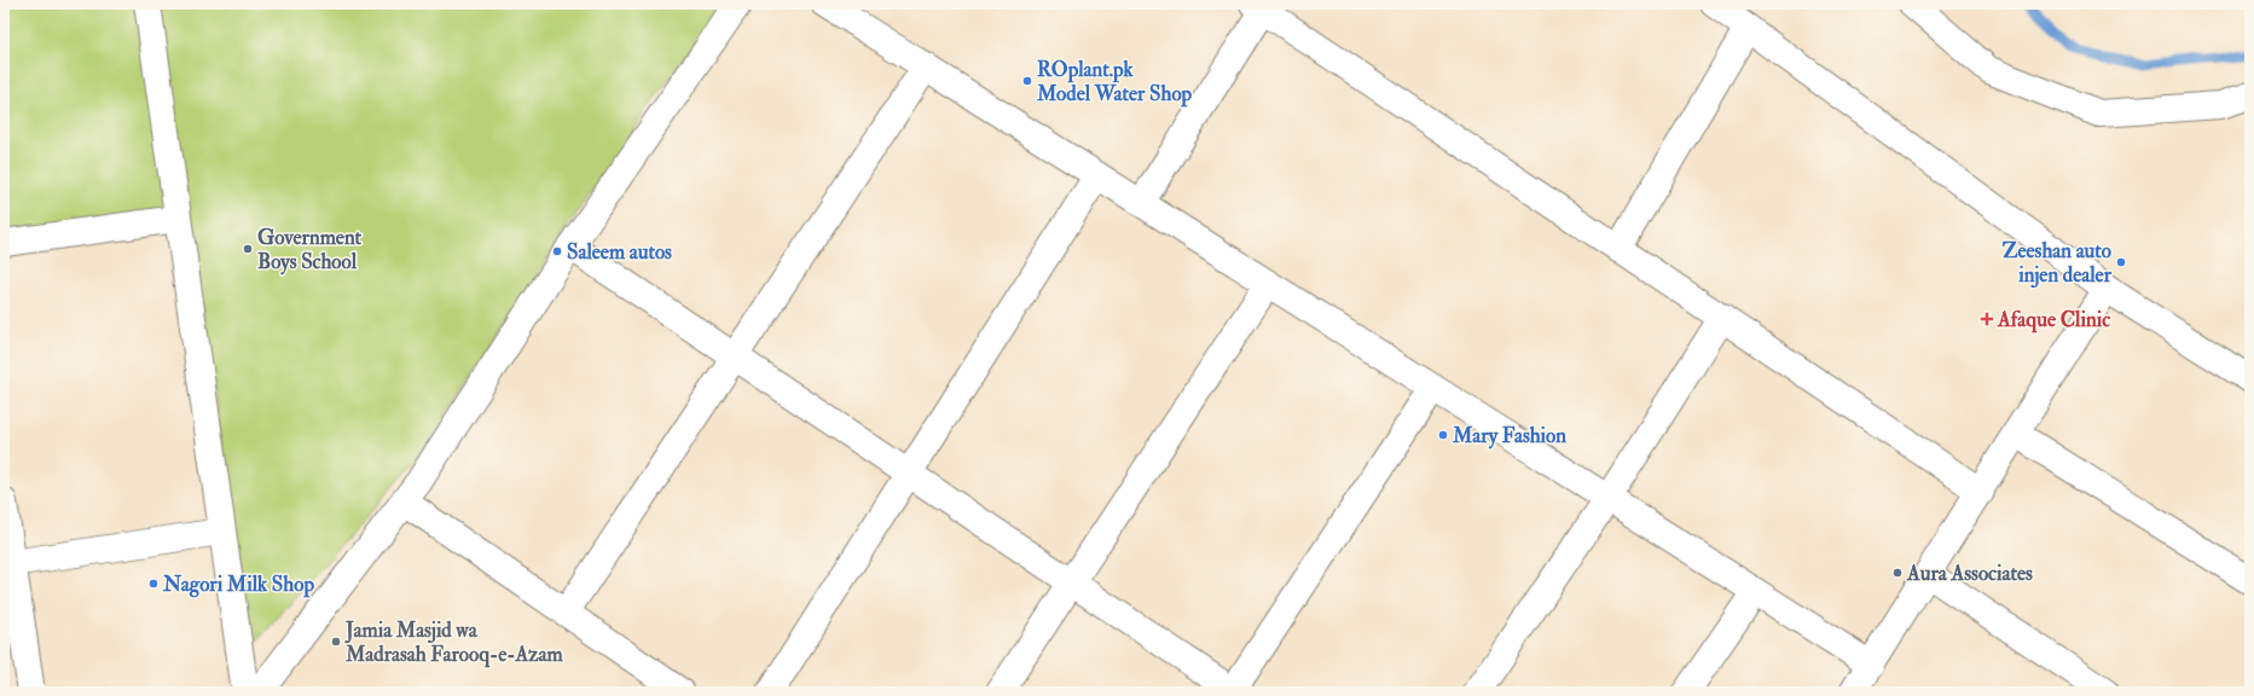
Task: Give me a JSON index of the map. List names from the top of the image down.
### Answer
{
  "places": {
    "other": [
      "ROplant.pk Model Water Shop",
      "Government Boys School",
      "Saleem autos",
      "Zeeshan auto injen dealer",
      "Mary Fashion",
      "Aura Associates",
      "Nagori Milk Shop",
      "Jamia Masjid wa Madrasah Farooq-e-Azam"
    ],
    "health": ["Afaque Clinic"]
  }
}
